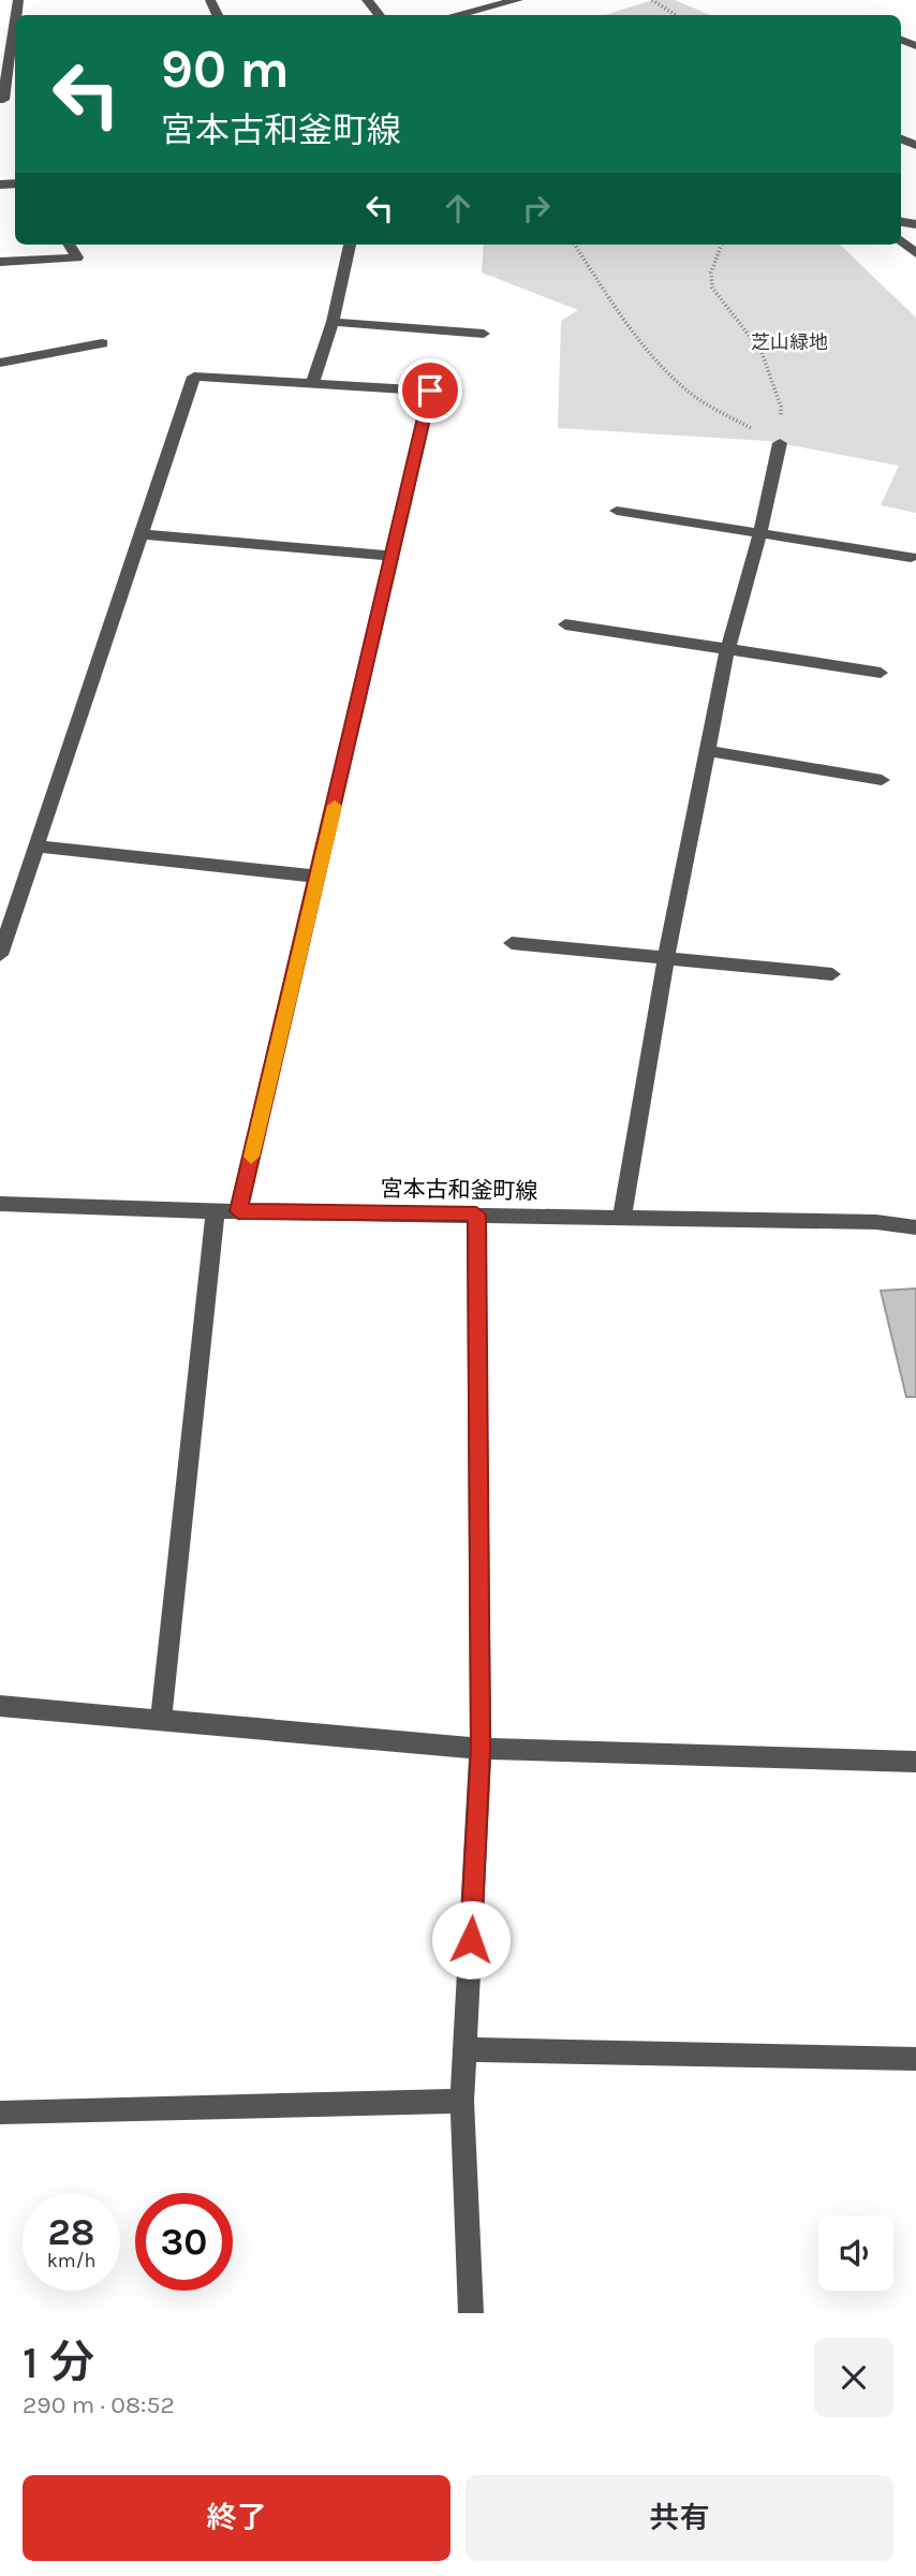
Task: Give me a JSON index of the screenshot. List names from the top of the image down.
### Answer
{
  "streets": {
    "street": ["宮本古和釜町線"]
  },
  "parks": ["芝山緑地"],
  "page": {
    "turn": ["90 m", "宮本古和釜町線"],
    "speed": "28 km/h",
    "limit": "30",
    "heading": ["1 分", "290 m · 08:52"],
    "buttons": ["終了", "共有"]
  }
}
